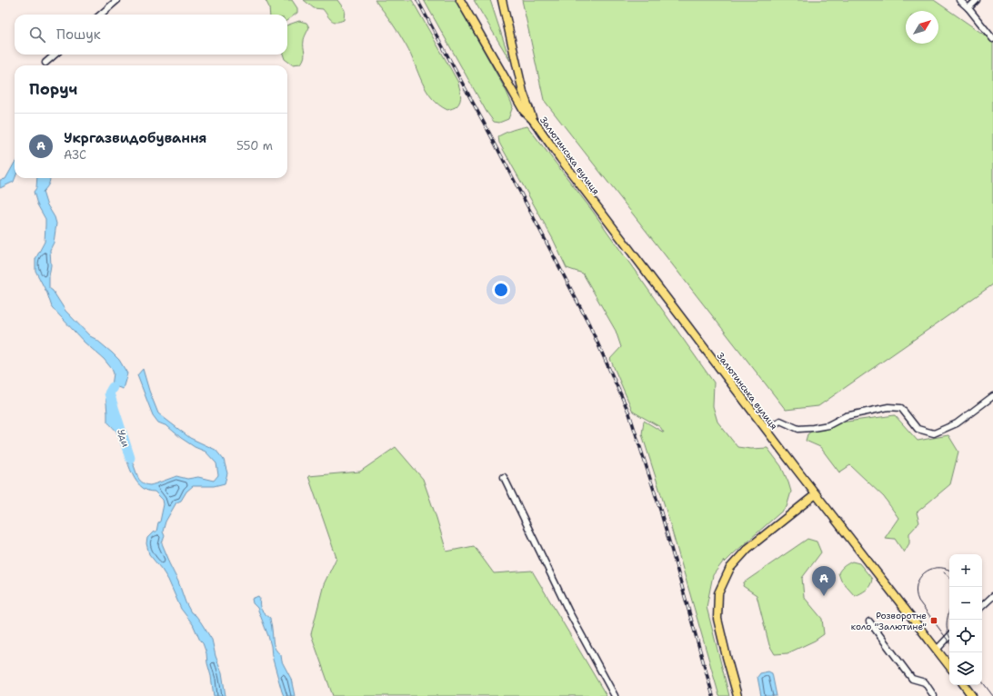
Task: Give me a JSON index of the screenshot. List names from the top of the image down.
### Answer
{
  "streets": {
    "main road": ["Залютинська вулиця"]
  },
  "water": ["Уди"],
  "places": {
    "transit": ["Розворотне коло \"Залютине\""]
  },
  "north": "top right",
  "page": {
    "search": "Пошук",
    "heading": "Поруч",
    "list": [
      {
        "mark": "A",
        "name": "Укргазвидобування",
        "note": "АЗС",
        "value": "550 m"
      }
    ],
    "map_buttons": ["+", "−"],
    "pins": "A"
  }
}
